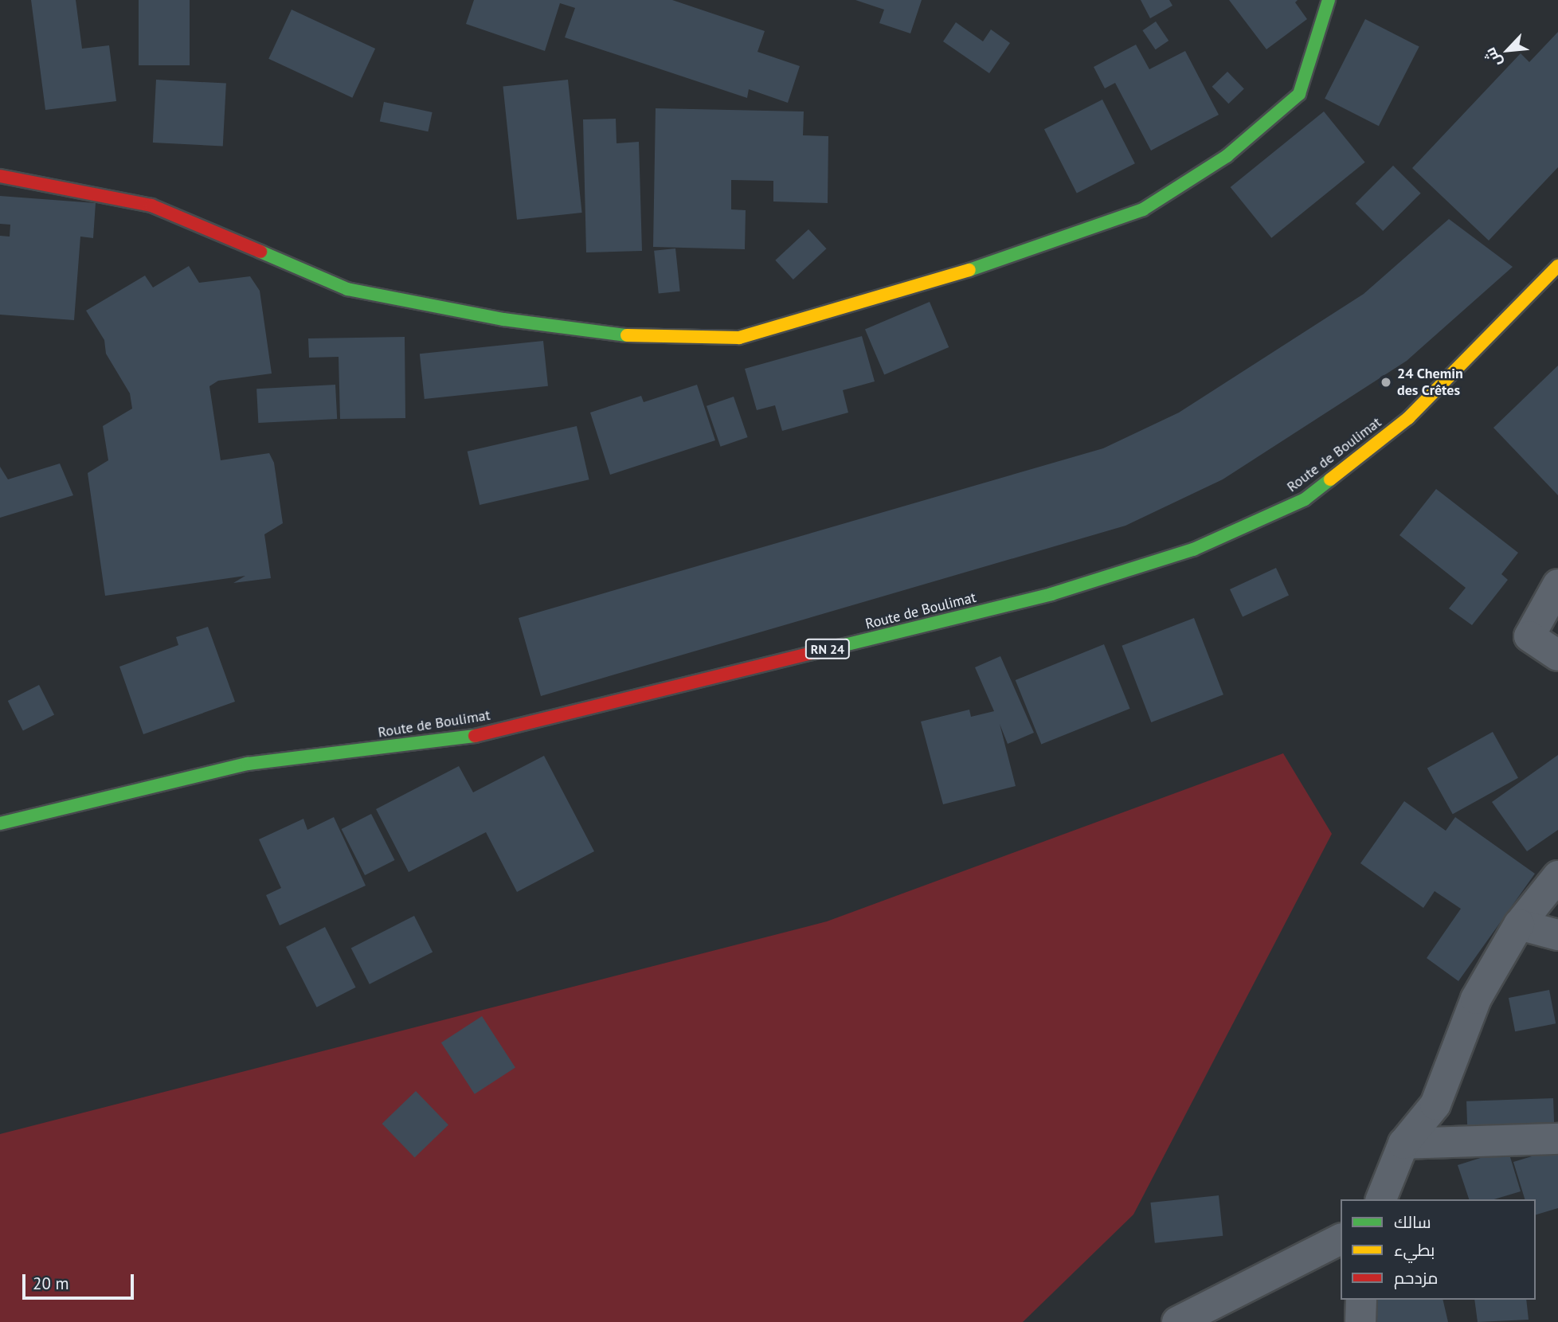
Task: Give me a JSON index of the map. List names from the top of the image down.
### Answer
{
  "streets": {
    "main road": ["Route de Boulimat", "RN 24"]
  },
  "places": ["24 Chemin des Crêtes"],
  "legend": ["سالك", "بطيء", "مزدحم"],
  "scale_bar": "20 m",
  "north": "bottom left"
}
